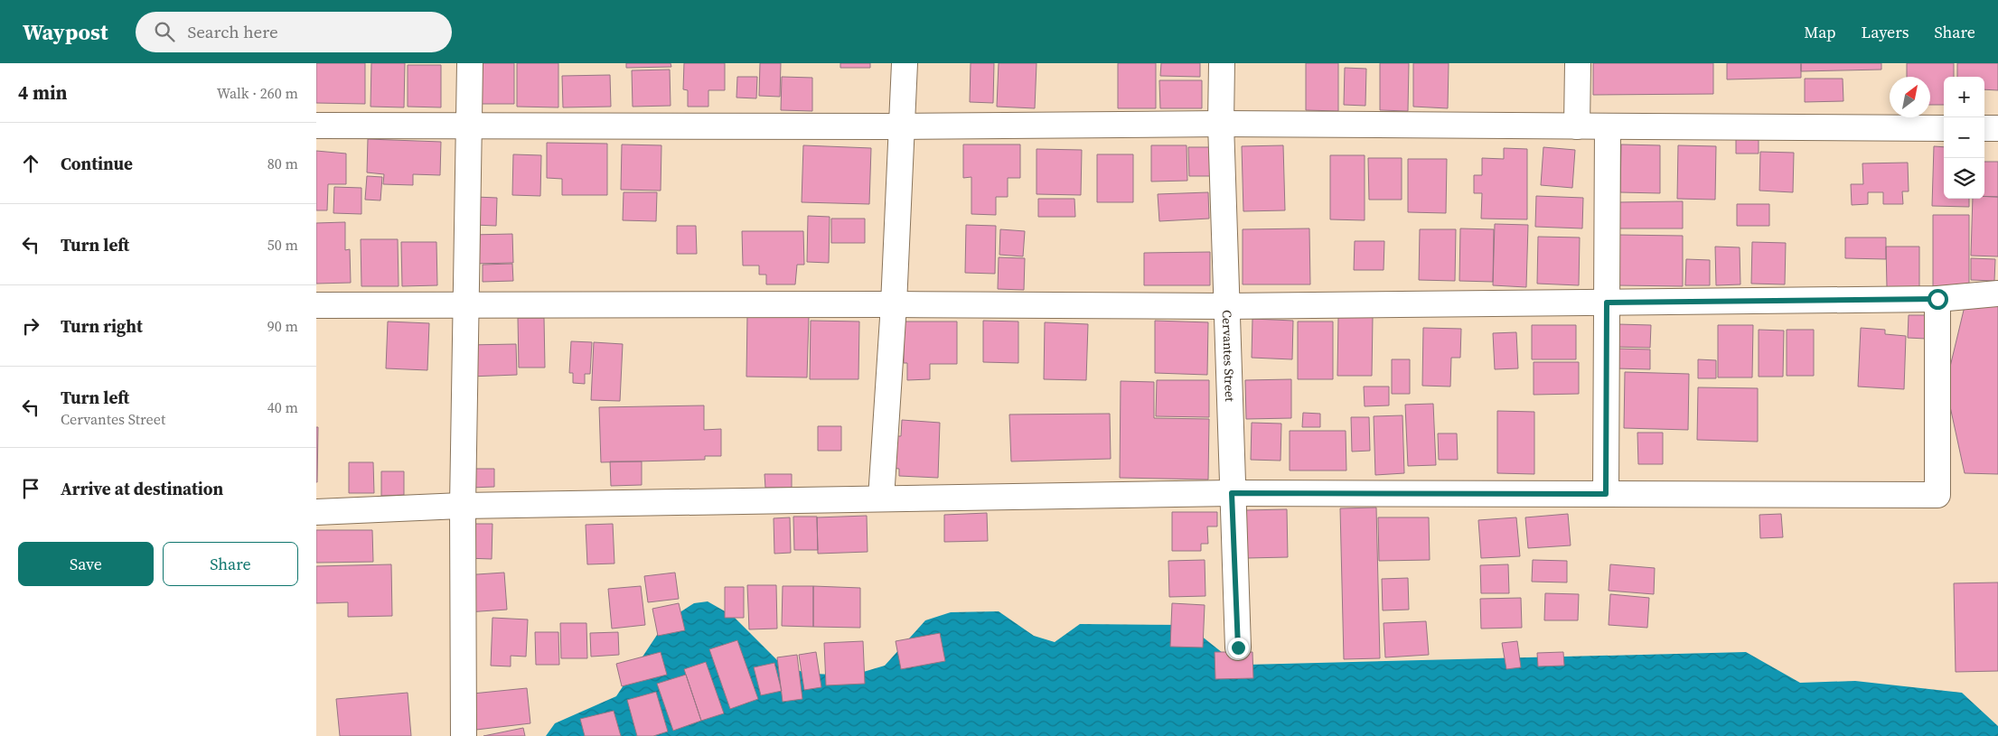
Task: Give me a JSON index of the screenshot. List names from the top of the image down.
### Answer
{
  "streets": {
    "street": ["Cervantes Street"]
  },
  "north": "top right",
  "page": {
    "header": "Waypost",
    "search": "Search here",
    "nav": ["Map", "Layers", "Share"],
    "heading": ["4 min", "Walk · 260 m"],
    "map_buttons": ["+", "−"],
    "list": [
      ["Continue", "80 m"],
      ["Turn left", "50 m"],
      ["Turn right", "90 m"],
      ["Turn left", "Cervantes Street", "40 m"],
      "Arrive at destination"
    ],
    "buttons": ["Save", "Share"]
  }
}
